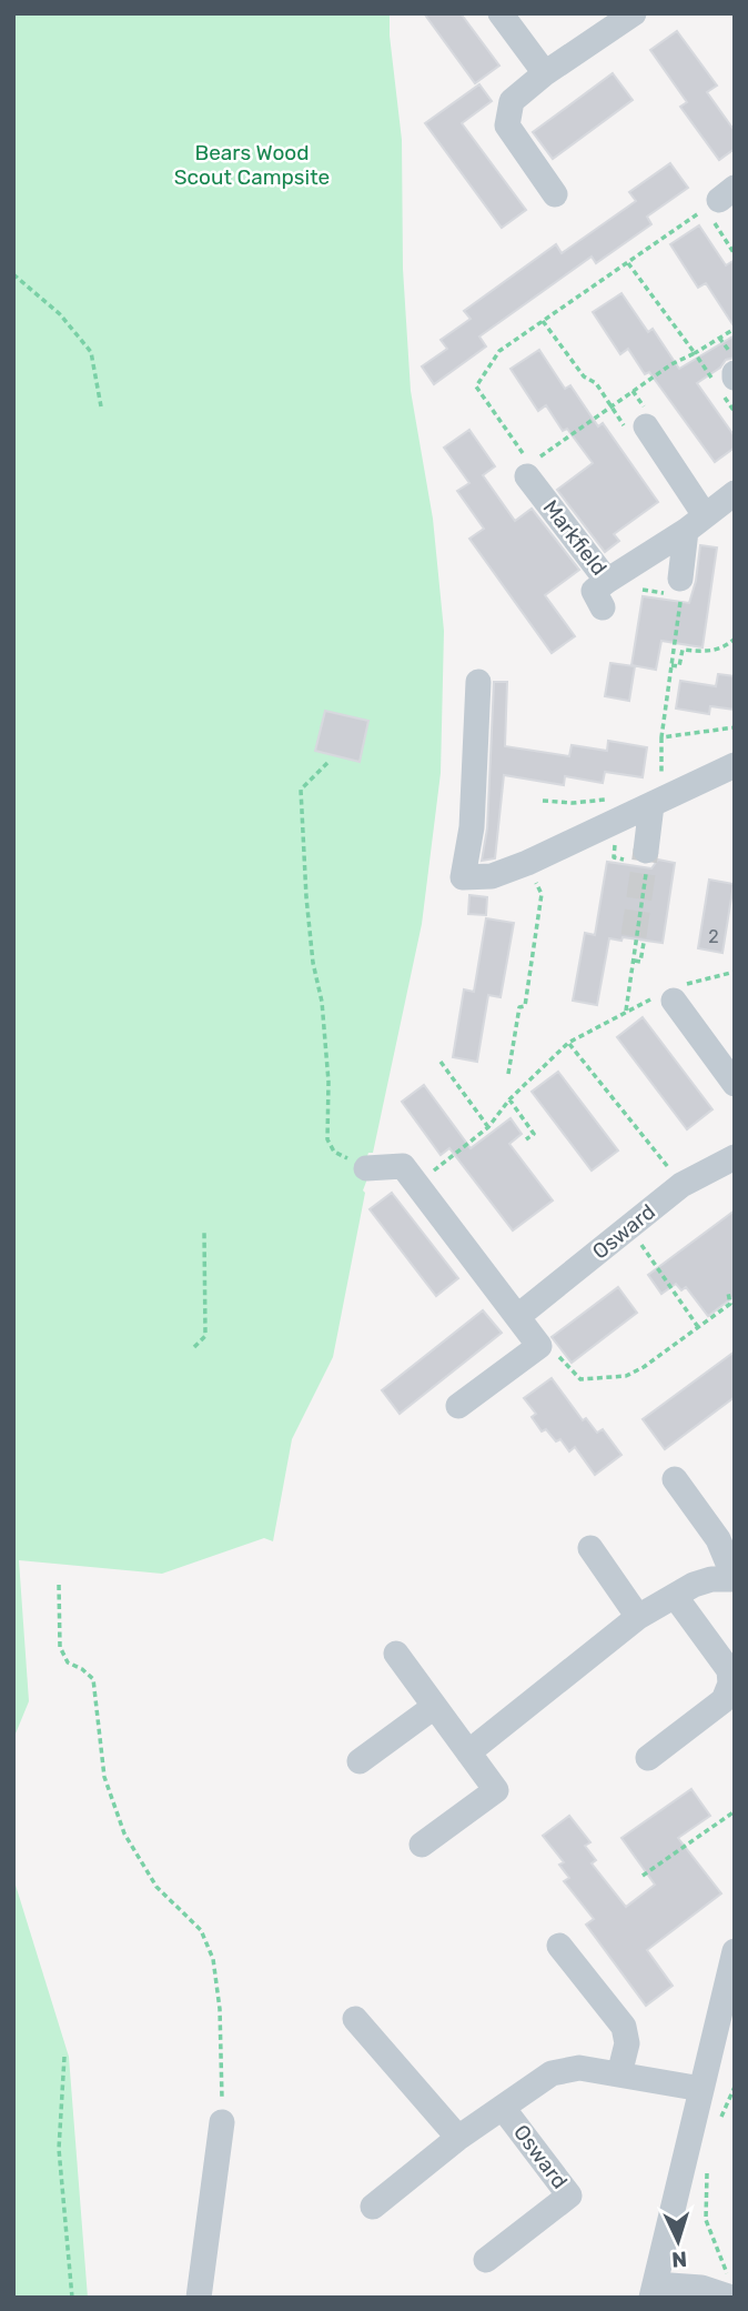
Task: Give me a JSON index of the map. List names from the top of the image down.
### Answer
{
  "streets": {
    "street": ["Markfield", "Osward"]
  },
  "parks": ["Bears Wood Scout Campsite"],
  "house_numbers": ["2"],
  "north": "bottom"
}
